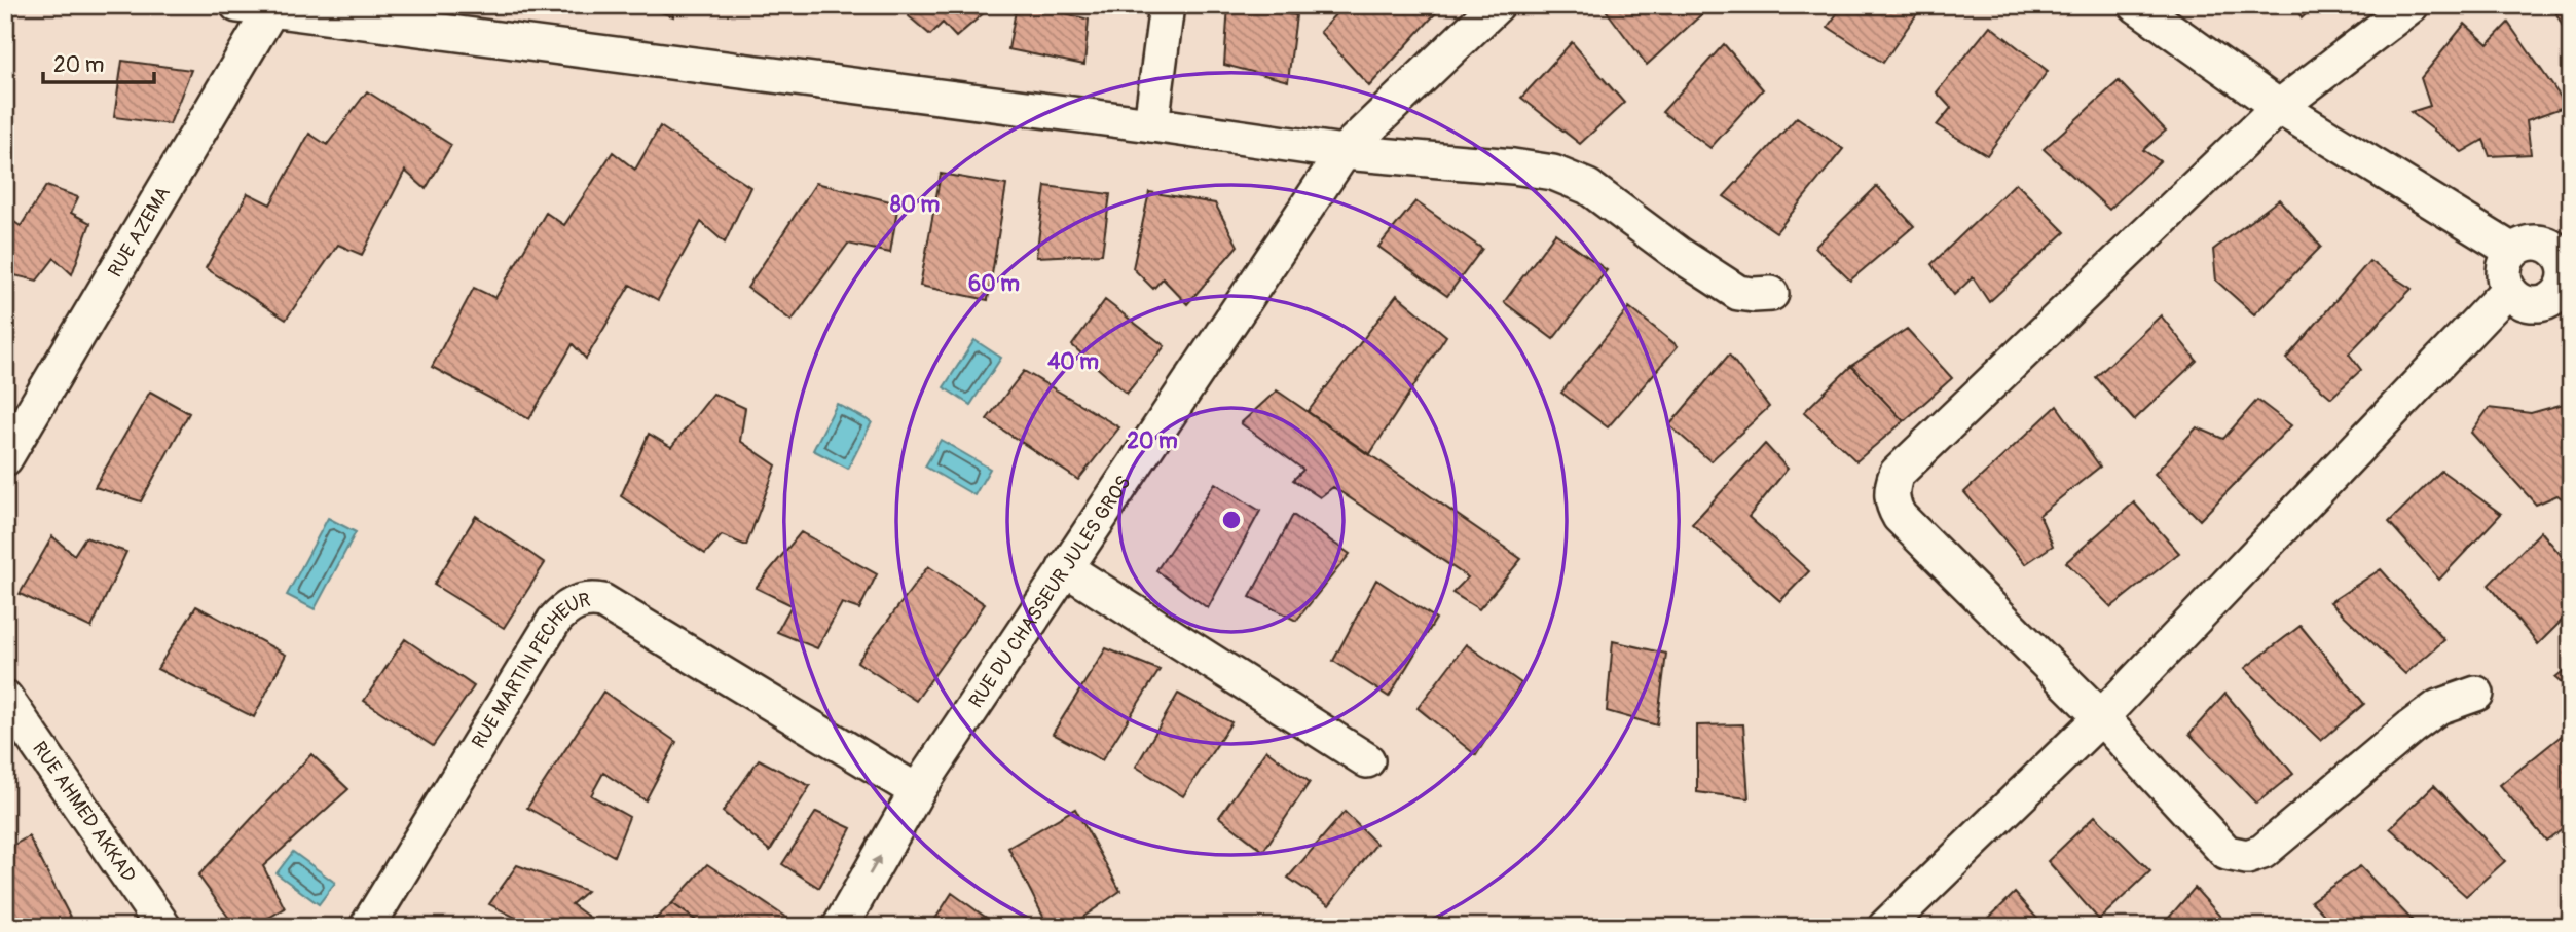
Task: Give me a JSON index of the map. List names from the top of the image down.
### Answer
{
  "streets": {
    "street": [
      "RUE AZEMA",
      "RUE DU CHASSEUR JULES GROS",
      "RUE MARTIN PECHEUR",
      "RUE AHMED AKKAD"
    ]
  },
  "crossings": [
    ["RUE DU CHASSEUR JULES GROS", "RUE MARTIN PECHEUR"]
  ],
  "scale_bar": "20 m",
  "rings": [
    "80 m",
    "60 m",
    "40 m",
    "20 m"
  ]
}
